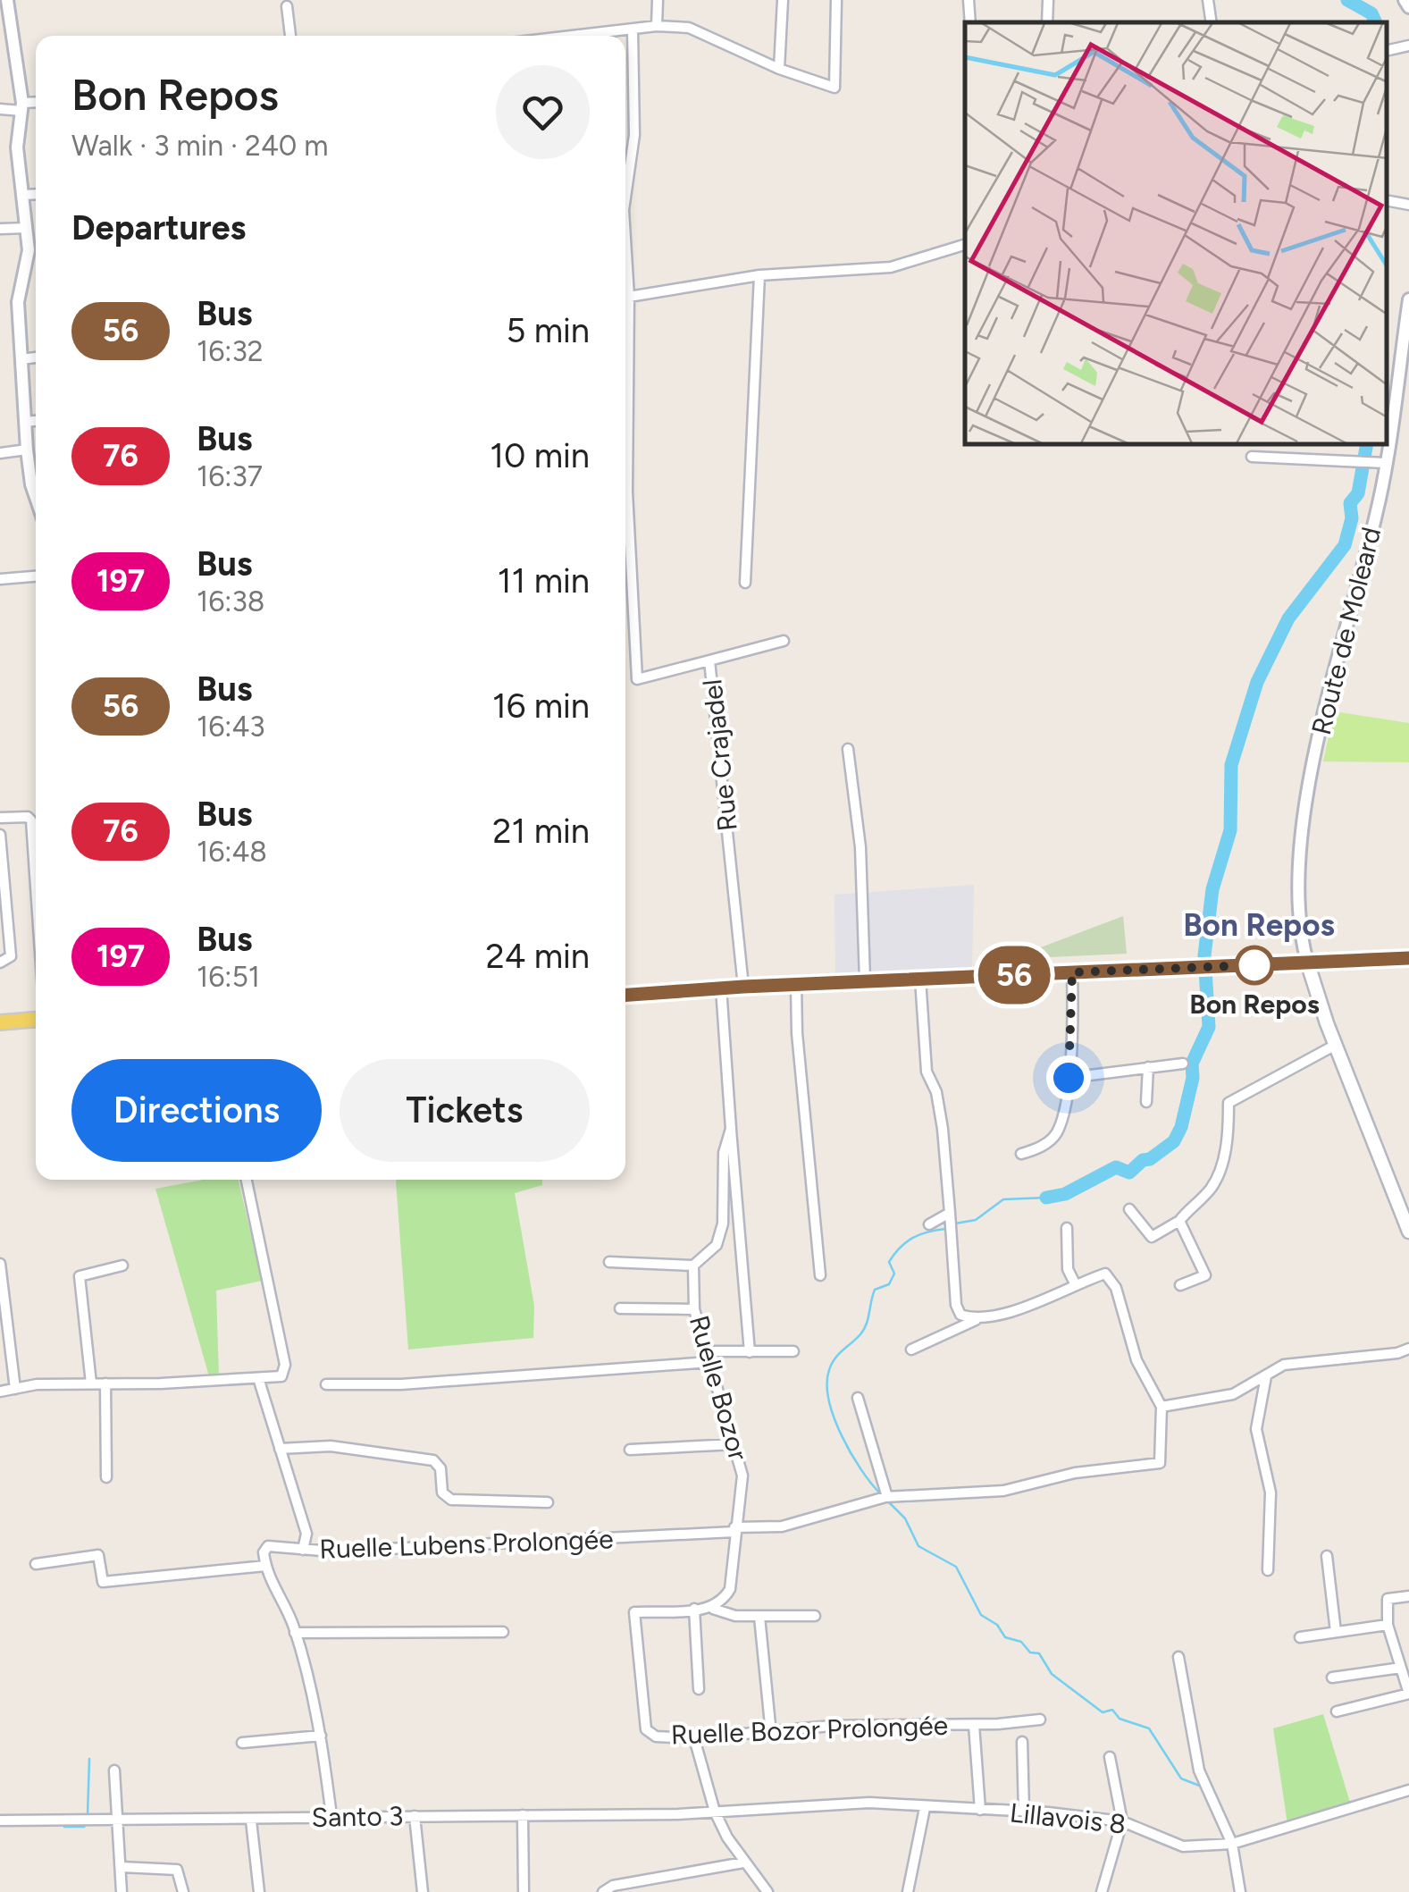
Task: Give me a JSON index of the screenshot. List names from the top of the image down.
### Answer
{
  "streets": {
    "street": [
      "Route de Moleard",
      "Rue Crajadel",
      "Ruelle Bozor",
      "Ruelle Lubens Prolongée",
      "Ruelle Bozor Prolongée",
      "Santo 3",
      "Lillavois 8"
    ]
  },
  "crossings": [
    ["Ruelle Bozor", "Ruelle Lubens Prolongée"],
    ["Santo 3", "Lillavois 8"]
  ],
  "districts": ["Bon Repos"],
  "places": ["Bon Repos"],
  "lines": ["bus line 56"],
  "page": {
    "on_map": "56",
    "heading": [
      ["Bon Repos", "Walk · 3 min · 240 m"],
      "Departures"
    ],
    "list": [
      {
        "mark": "56",
        "name": "Bus",
        "note": "16:32",
        "value": "5 min"
      },
      {
        "mark": "76",
        "name": "Bus",
        "note": "16:37",
        "value": "10 min"
      },
      {
        "mark": "197",
        "name": "Bus",
        "note": "16:38",
        "value": "11 min"
      },
      {
        "mark": "56",
        "name": "Bus",
        "note": "16:43",
        "value": "16 min"
      },
      {
        "mark": "76",
        "name": "Bus",
        "note": "16:48",
        "value": "21 min"
      },
      {
        "mark": "197",
        "name": "Bus",
        "note": "16:51",
        "value": "24 min"
      }
    ],
    "buttons": ["Directions", "Tickets"]
  }
}
